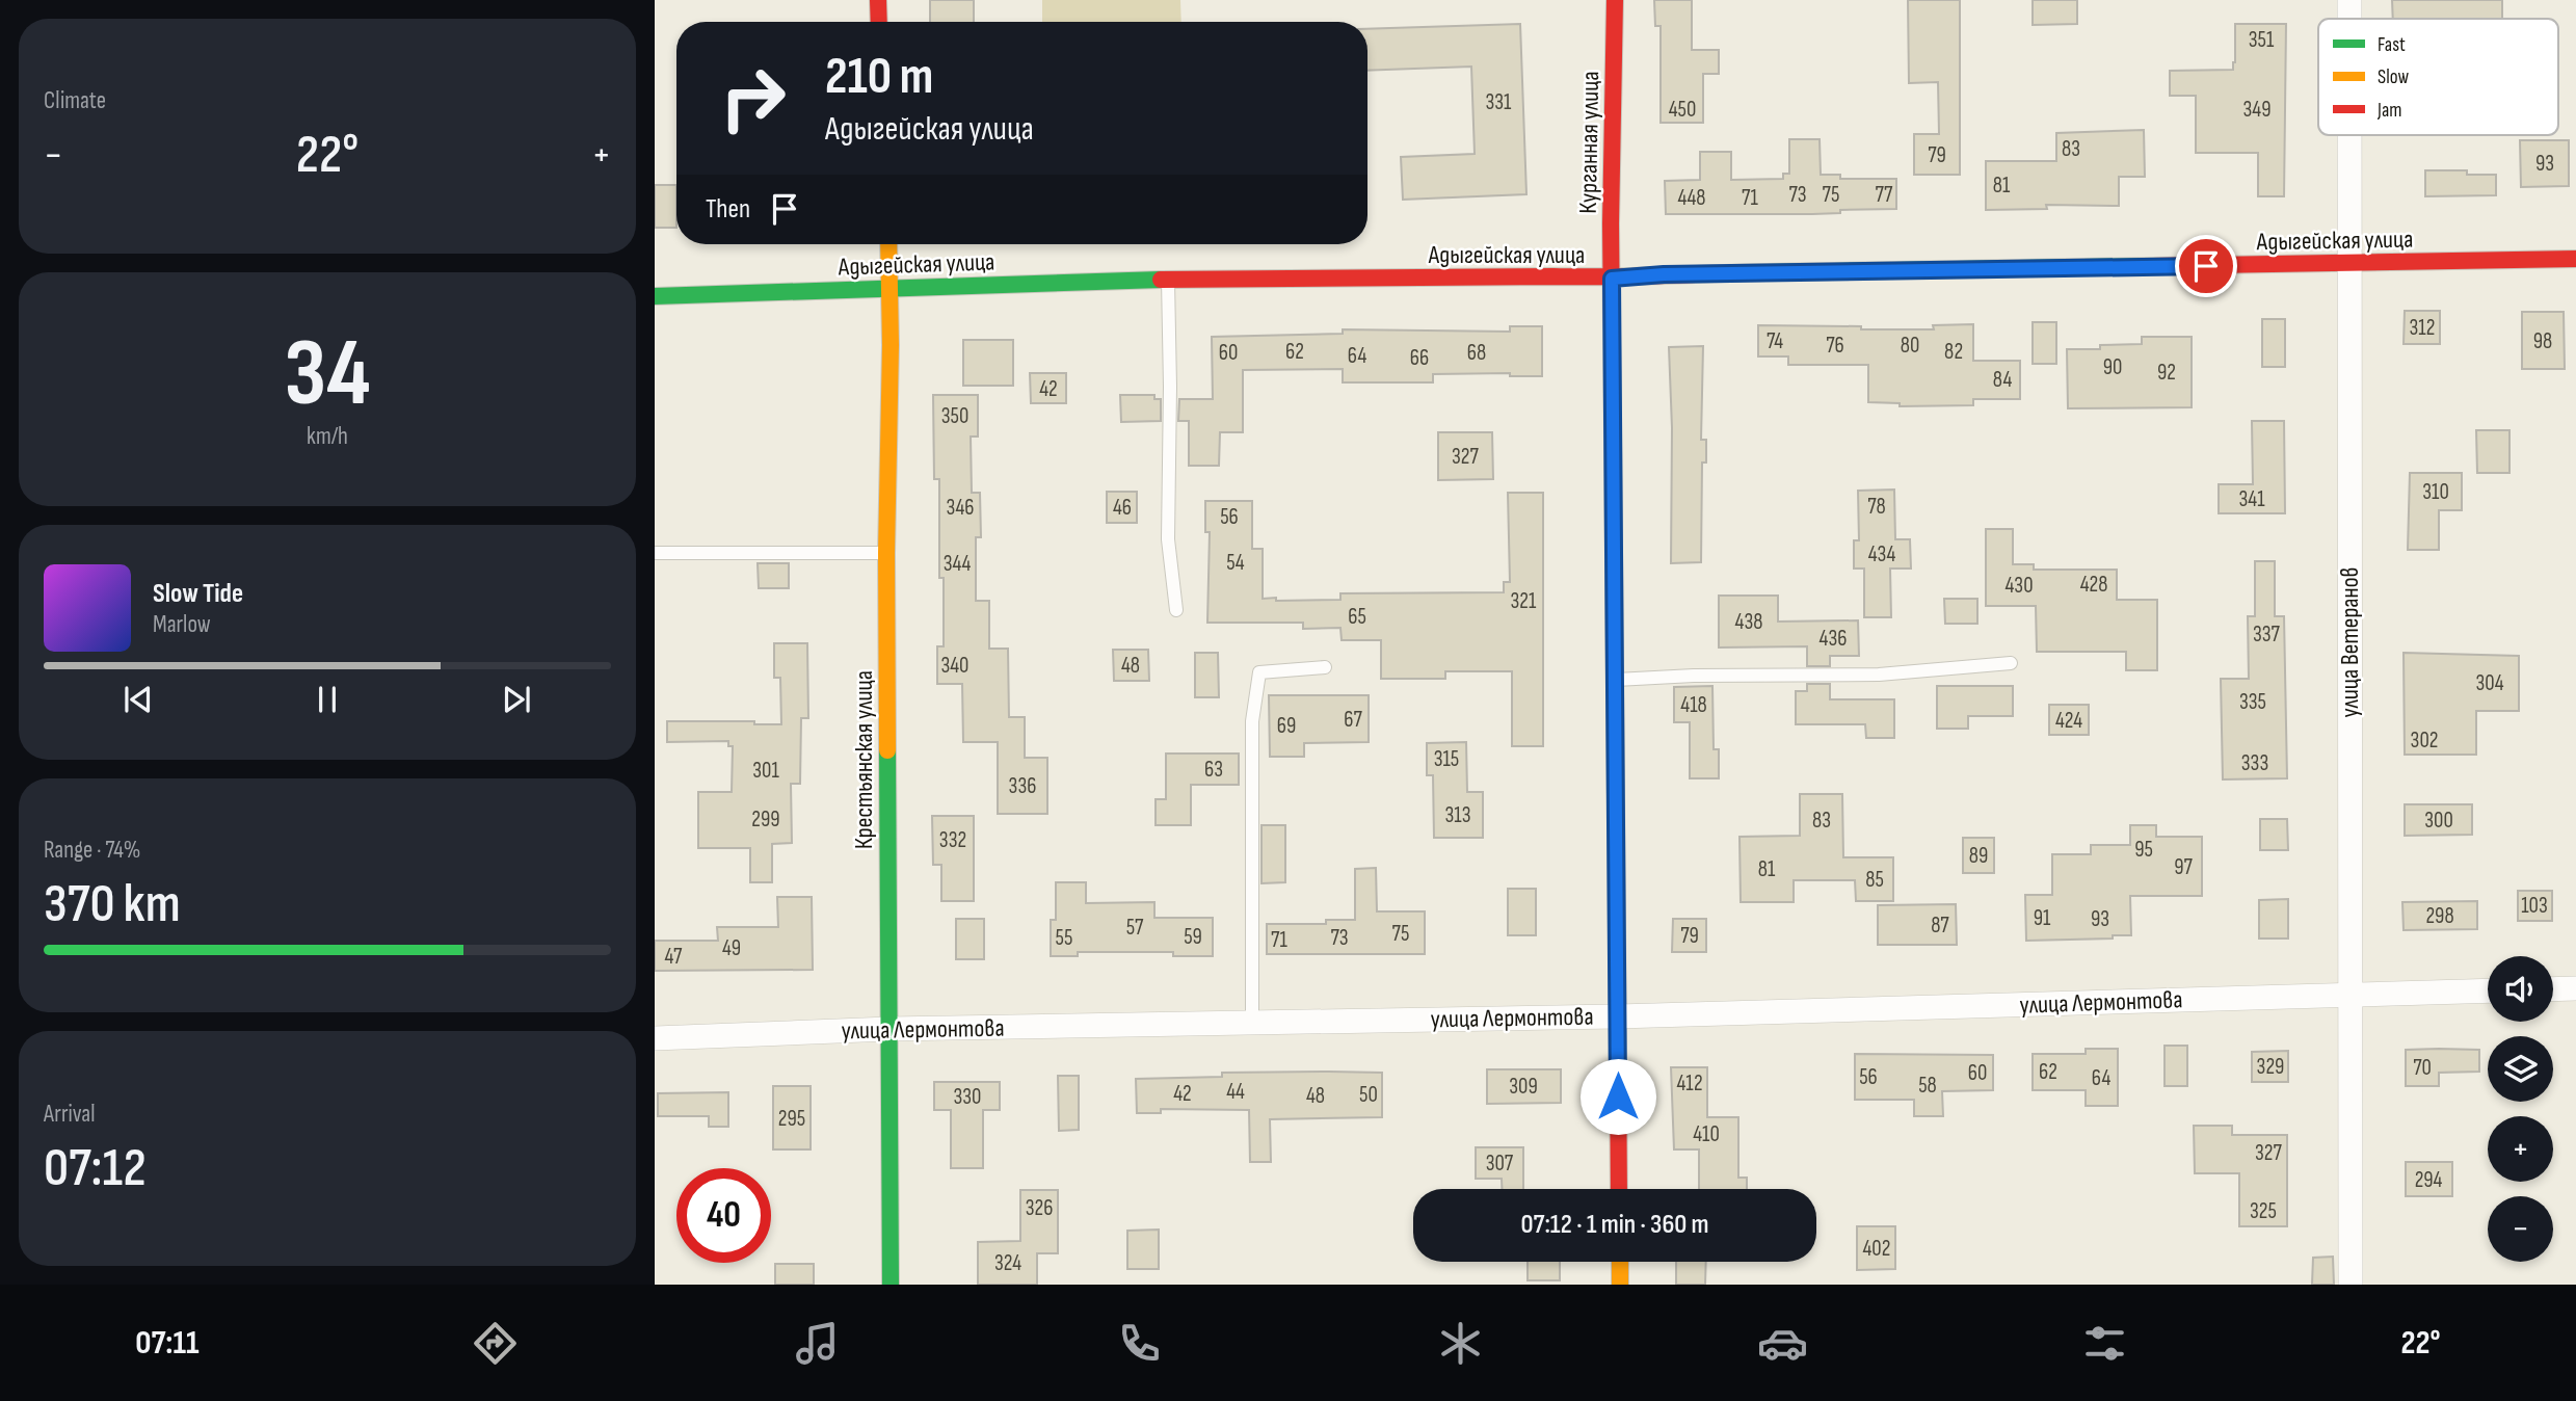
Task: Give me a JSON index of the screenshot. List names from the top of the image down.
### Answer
{
  "streets": {
    "street": [
      "Курганная улица",
      "Адыгейская улица",
      "улица Ветеранов",
      "Крестьянская улица",
      "улица Лермонтова"
    ]
  },
  "crossings": [
    ["Курганная улица", "Адыгейская улица"],
    ["Курганная улица", "улица Лермонтова"],
    ["Адыгейская улица", "улица Ветеранов"],
    ["Адыгейская улица", "Крестьянская улица"],
    ["улица Ветеранов", "улица Лермонтова"],
    ["Крестьянская улица", "улица Лермонтова"]
  ],
  "house_numbers": [
    "351",
    "331",
    "450",
    "349",
    "83",
    "79",
    "93",
    "81",
    "73",
    "75",
    "77",
    "448",
    "71",
    "312",
    "74",
    "98",
    "76",
    "80",
    "62",
    "82",
    "60",
    "68",
    "64",
    "66",
    "90",
    "92",
    "84",
    "42",
    "350",
    "327",
    "310",
    "341",
    "78",
    "346",
    "46",
    "56",
    "434",
    "54",
    "344",
    "428",
    "430",
    "321",
    "65",
    "438",
    "337",
    "436",
    "340",
    "48",
    "304",
    "335",
    "418",
    "67",
    "424",
    "69",
    "302",
    "315",
    "333",
    "63",
    "301",
    "336",
    "313",
    "299",
    "83",
    "300",
    "332",
    "95",
    "89",
    "97",
    "81",
    "85",
    "103",
    "298",
    "91",
    "93",
    "87",
    "57",
    "75",
    "79",
    "59",
    "55",
    "73",
    "71",
    "49",
    "47",
    "329",
    "70",
    "62",
    "60",
    "56",
    "64",
    "412",
    "58",
    "309",
    "44",
    "42",
    "50",
    "48",
    "330",
    "295",
    "410",
    "327",
    "307",
    "294",
    "326",
    "325",
    "402",
    "324"
  ],
  "legend": ["Fast", "Slow", "Jam"],
  "page": {
    "tile": [
      "Climate",
      ["34", "km/h"],
      ["Range · 74%", "370 km"],
      ["Arrival", "07:12"]
    ],
    "turn": ["210 m", "Адыгейская улица"],
    "heat": ["−", "22°", "+"],
    "then": "Then",
    "song": ["Slow Tide", "Marlow"],
    "map_buttons": ["+", "−"],
    "limit": "40",
    "trip": "07:12 · 1 min · 360 m",
    "tabs": ["07:11", "22°"]
  }
}
